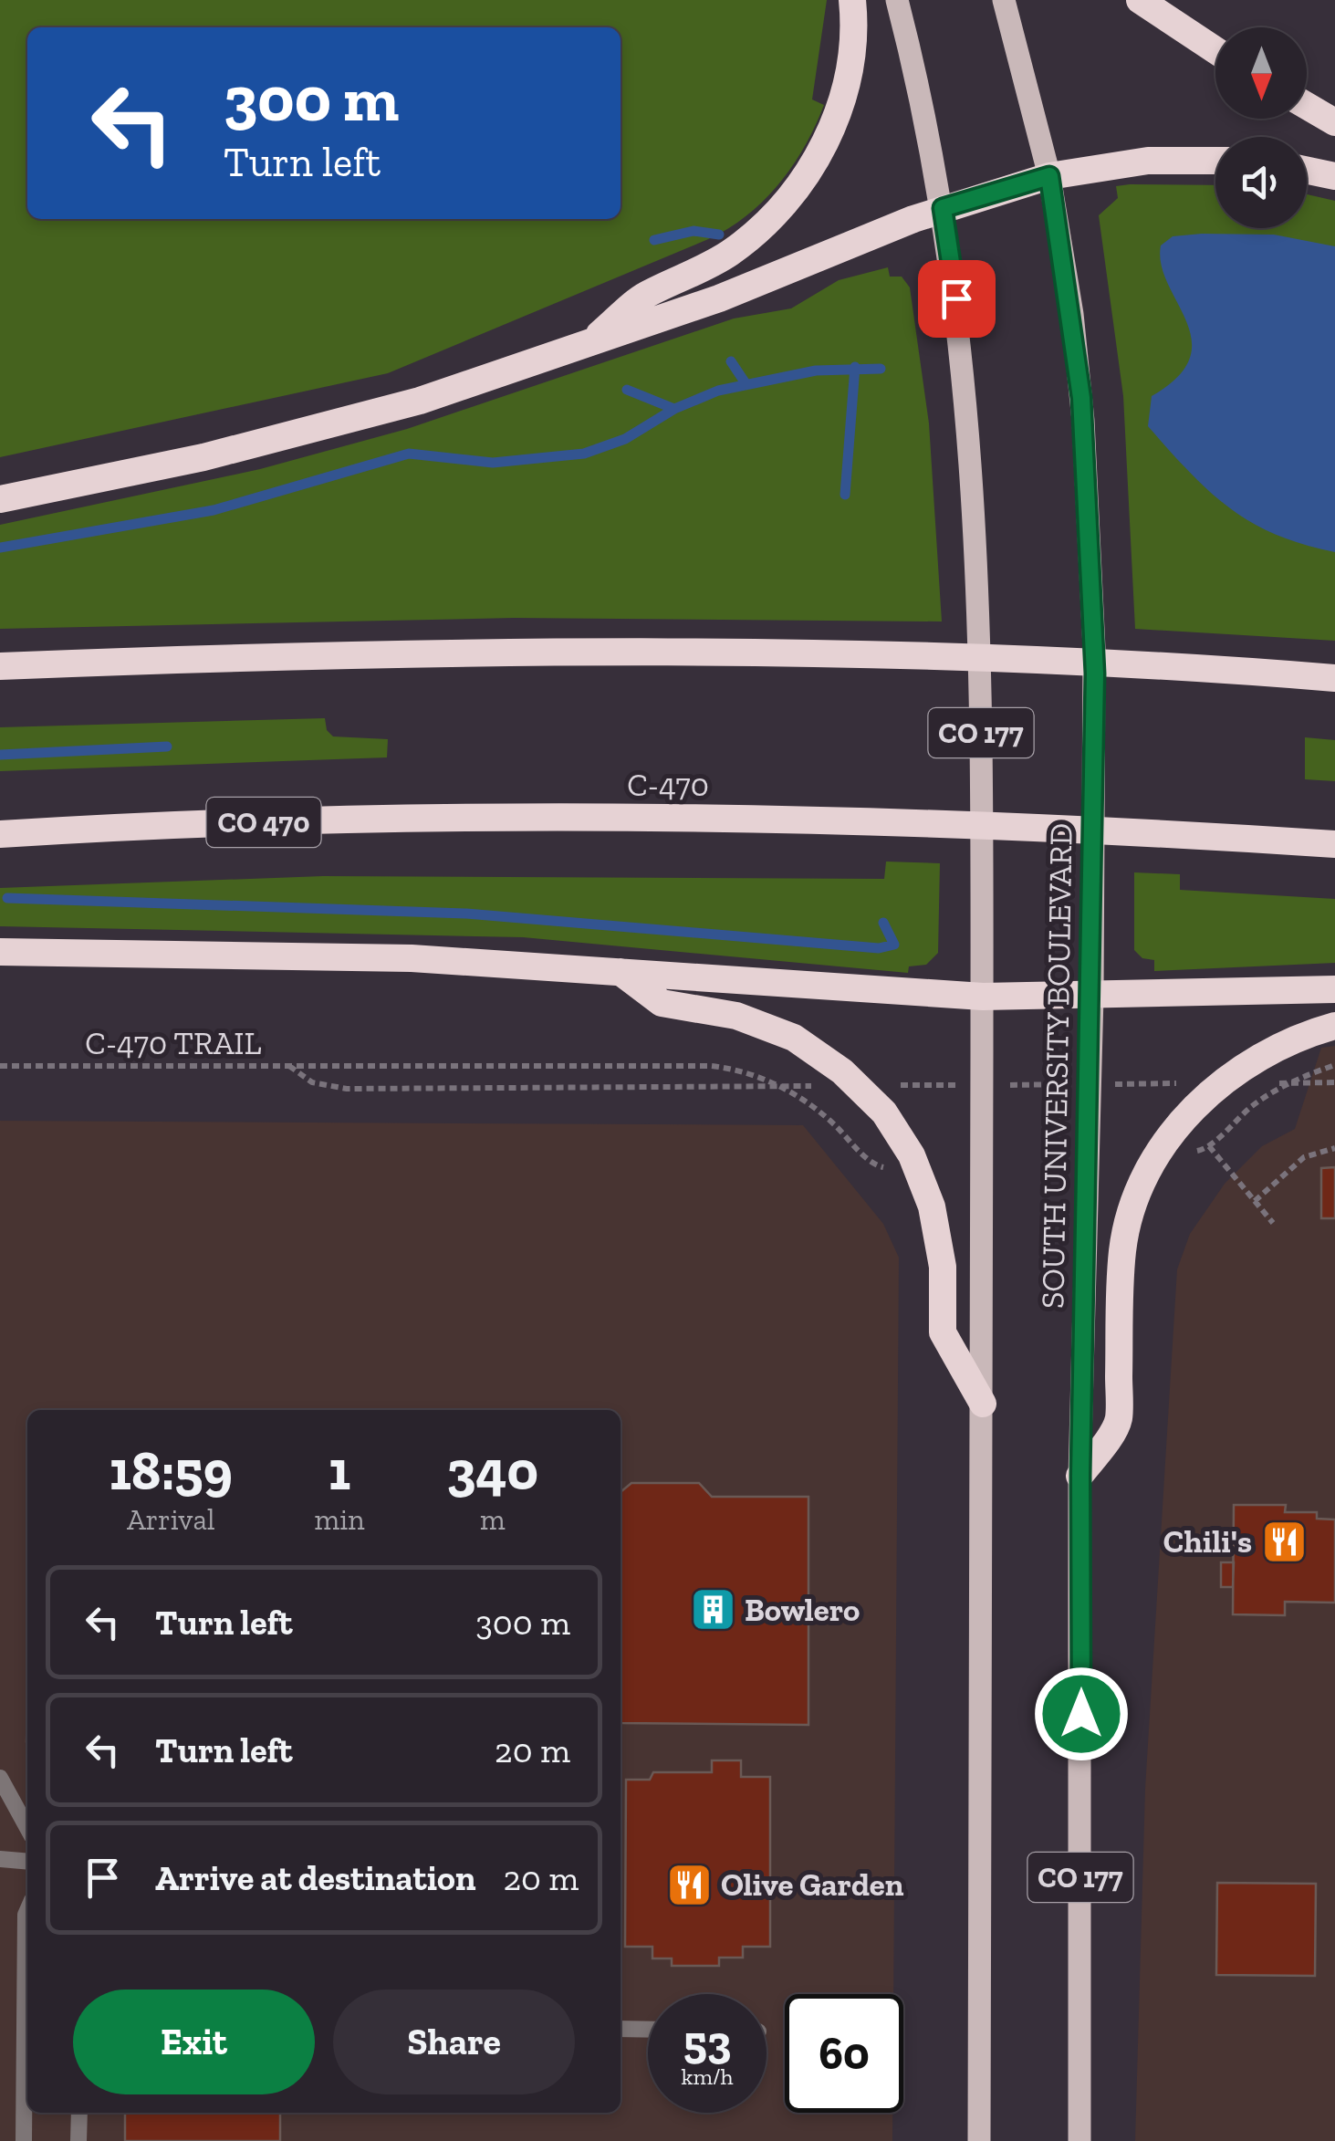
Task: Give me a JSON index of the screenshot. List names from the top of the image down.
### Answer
{
  "streets": {
    "highway": ["C-470", "CO 470"],
    "main road": ["CO 177", "SOUTH UNIVERSITY BOULEVARD"],
    "path": ["C-470 TRAIL"]
  },
  "places": {
    "restaurant": ["Chili's", "Olive Garden"],
    "building": ["Bowlero"]
  },
  "north": "bottom",
  "page": {
    "turn": ["300 m", "Turn left"],
    "eta": [
      "18:59",
      "Arrival",
      "1",
      "min",
      "340",
      "m"
    ],
    "list": [
      {
        "name": "Turn left",
        "value": "300 m"
      },
      {
        "name": "Turn left",
        "value": "20 m"
      },
      {
        "name": "Arrive at destination",
        "value": "20 m"
      }
    ],
    "buttons": ["Exit", "Share"],
    "speed": "53 km/h",
    "limit": "60"
  }
}
